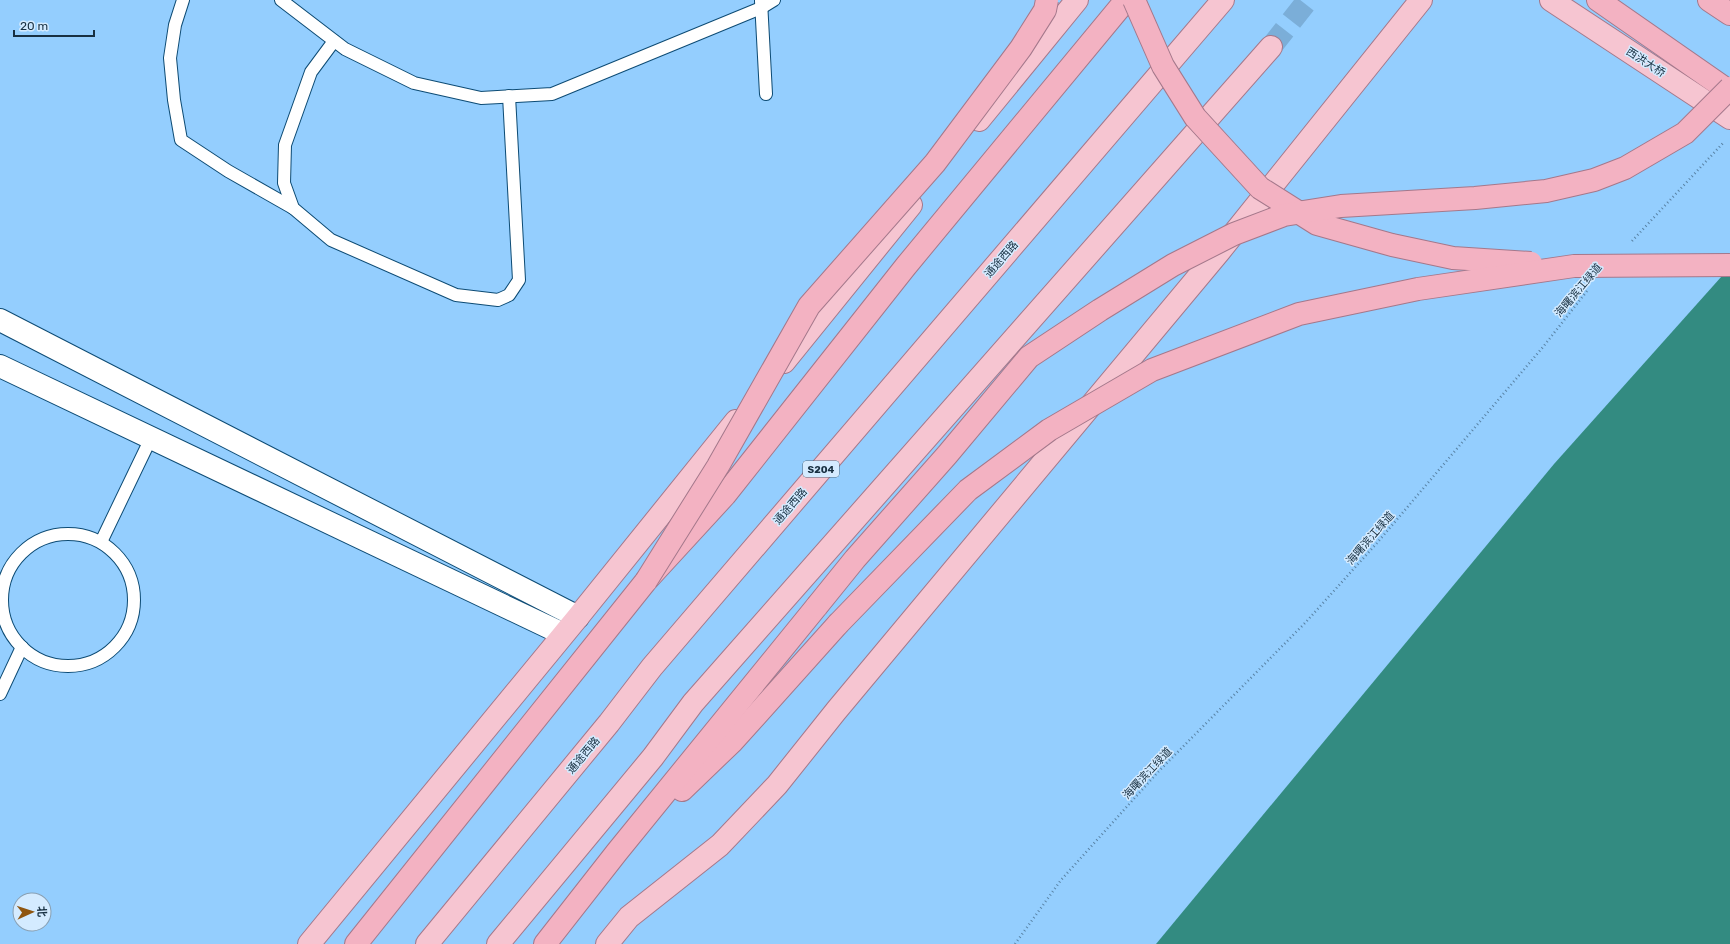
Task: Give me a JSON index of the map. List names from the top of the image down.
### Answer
{
  "streets": {
    "highway": ["西洪大桥"],
    "main road": ["通途西路", "S204"],
    "path": ["海曙滨江绿道"]
  },
  "scale_bar": "20 m",
  "north": "right"
}
